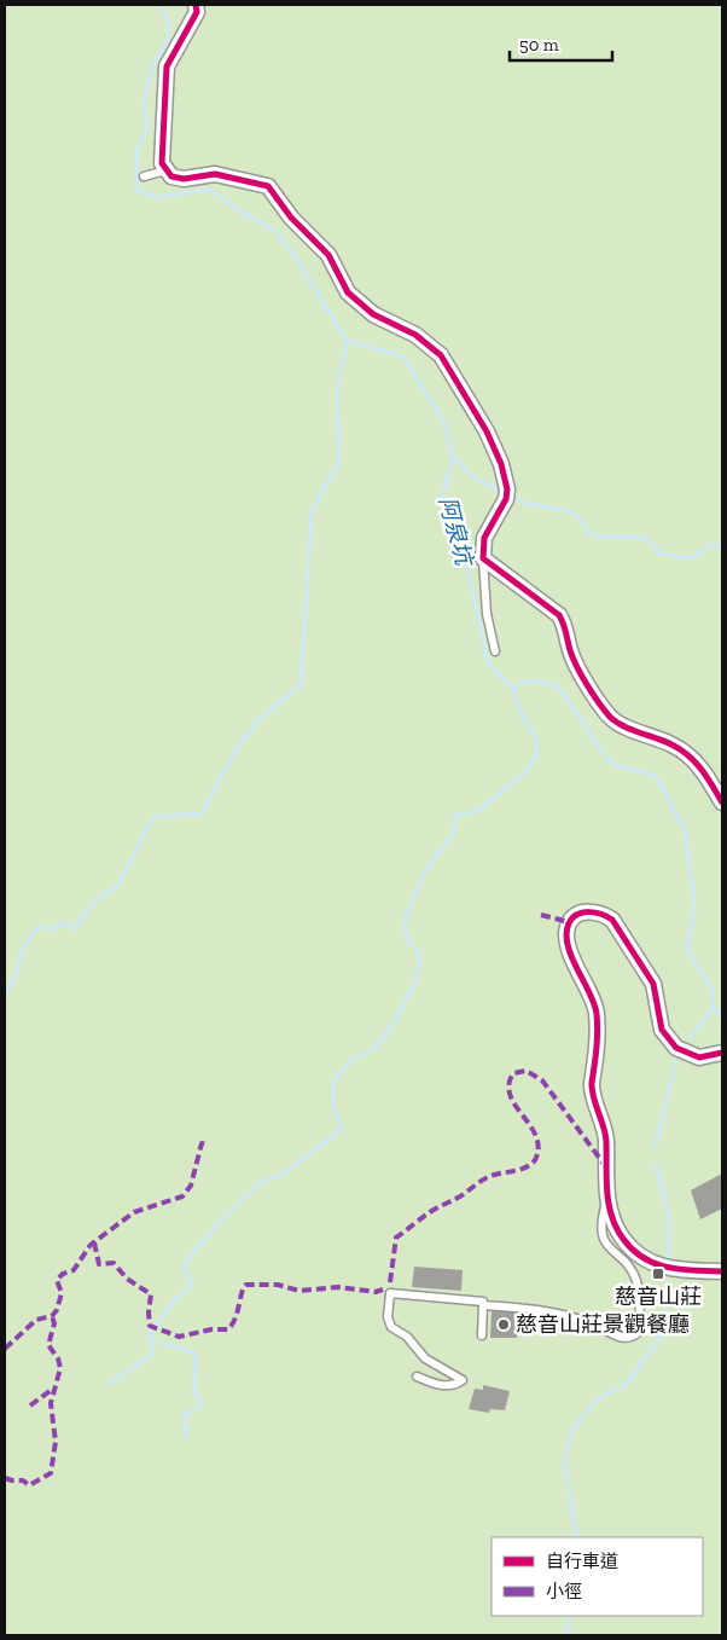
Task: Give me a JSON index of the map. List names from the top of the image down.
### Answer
{
  "water": ["阿泉坑"],
  "places": {
    "transit": ["慈音山莊"],
    "other": ["慈音山莊景觀餐廳"]
  },
  "legend": ["自行車道", "小徑"],
  "scale_bar": "50 m"
}
